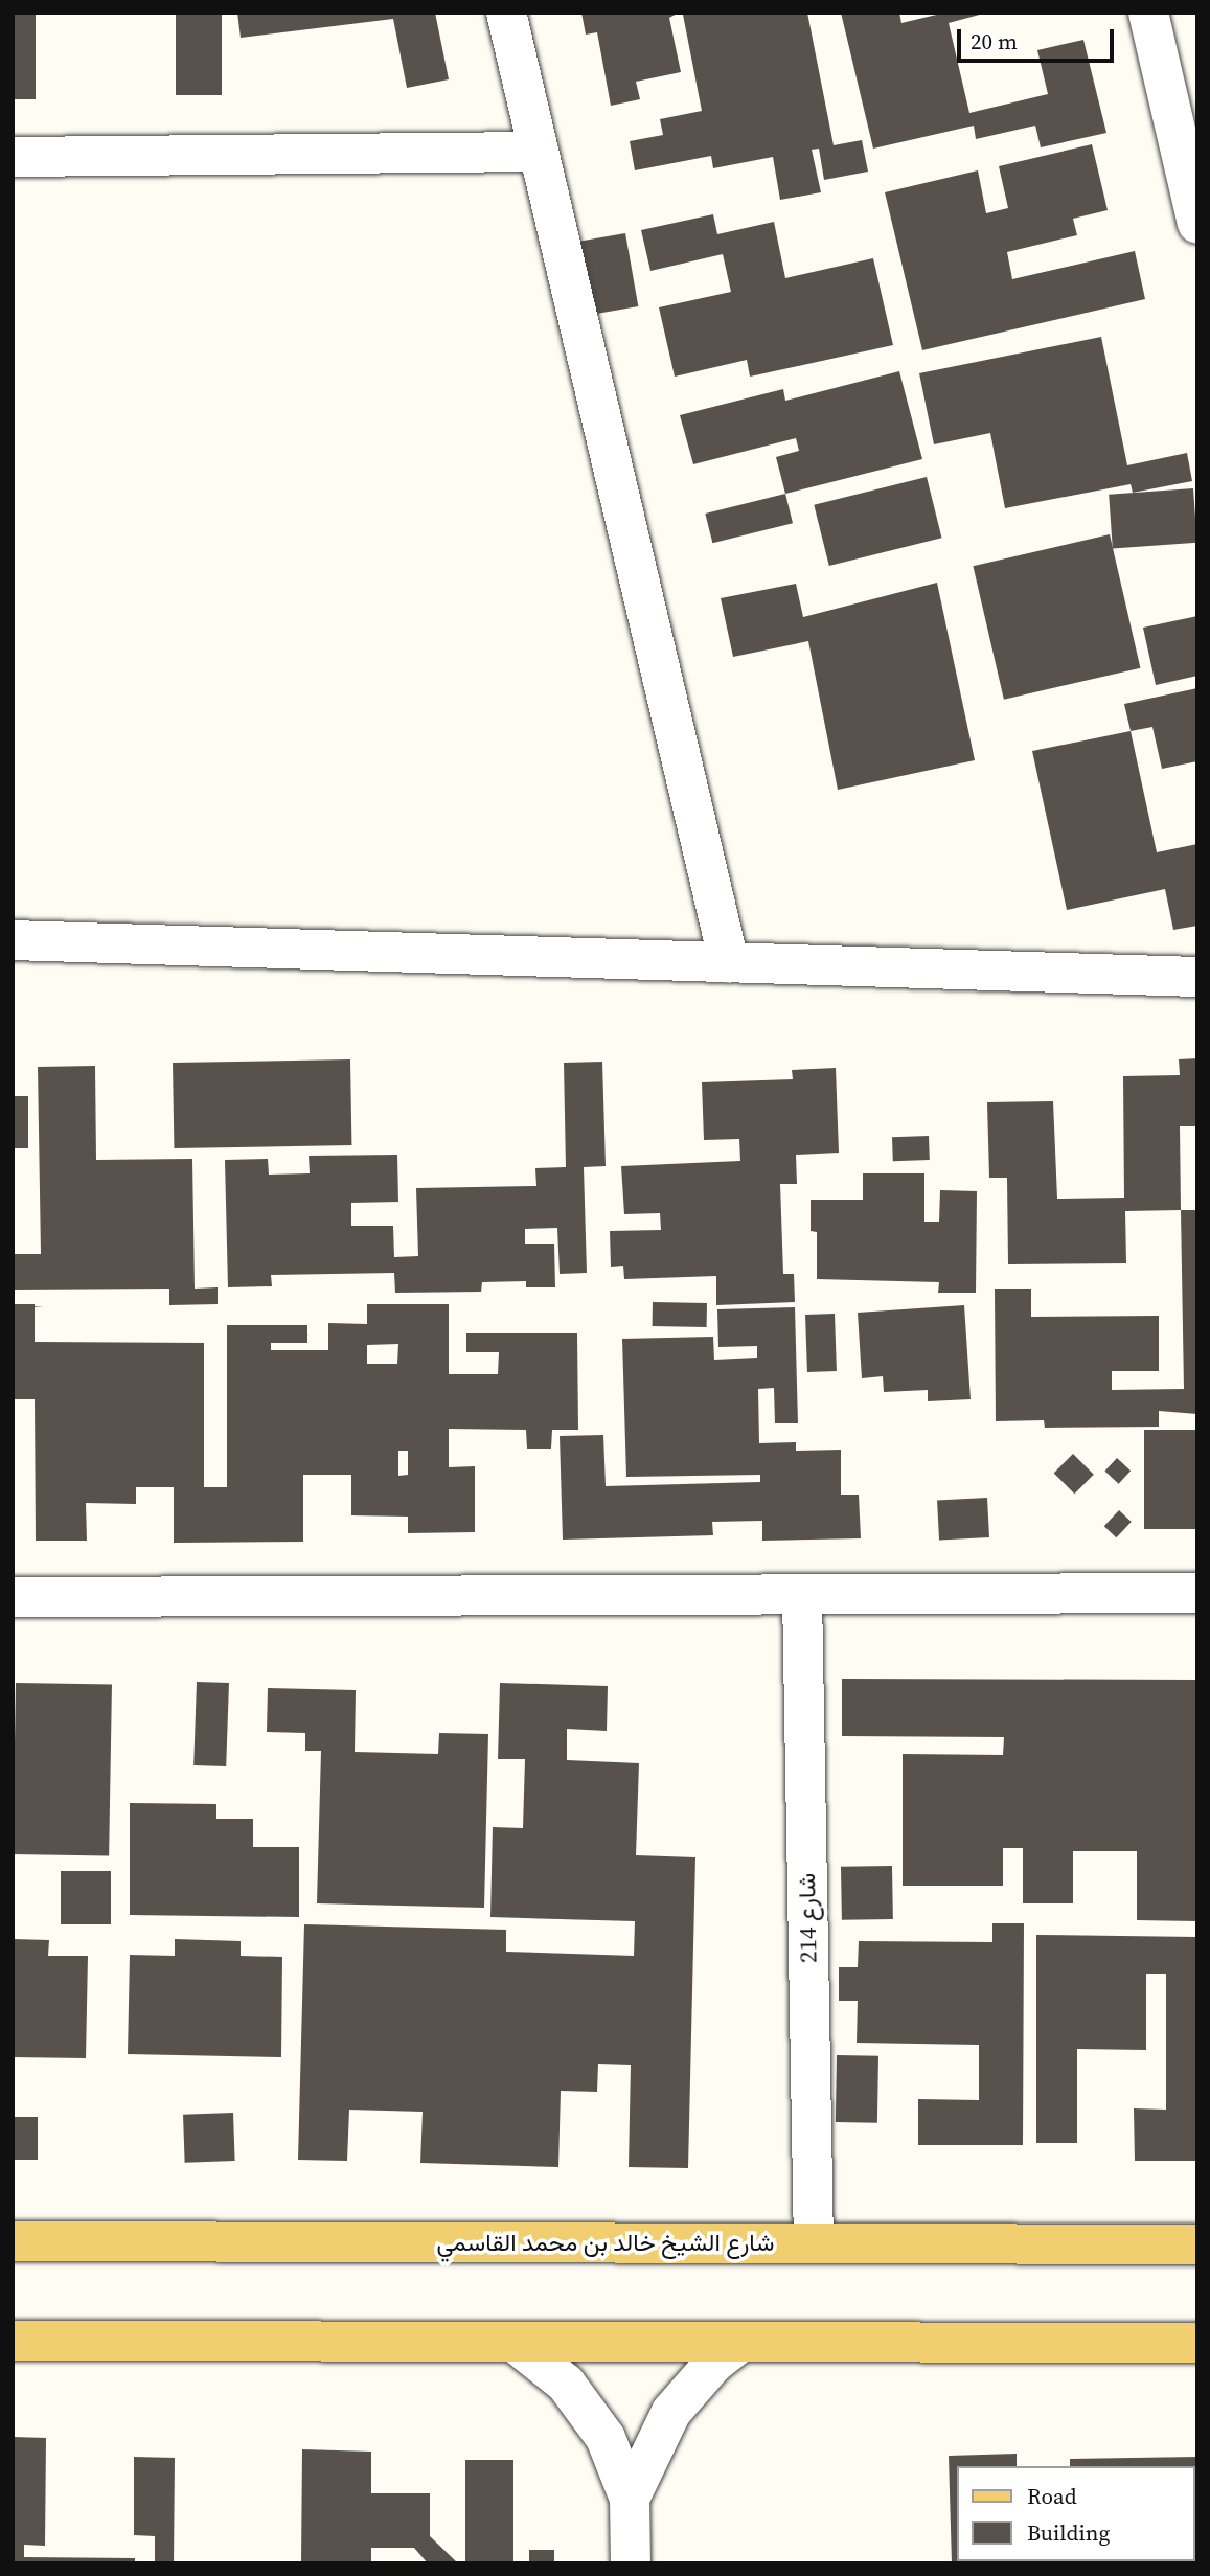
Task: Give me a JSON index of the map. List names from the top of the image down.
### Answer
{
  "streets": {
    "main road": ["شارع الشيخ خالد بن محمد القاسمي"],
    "street": ["214 شارع"]
  },
  "crossings": [
    ["214 شارع", "شارع الشيخ خالد بن محمد القاسمي"]
  ],
  "legend": ["Road", "Building"],
  "scale_bar": "20 m"
}
